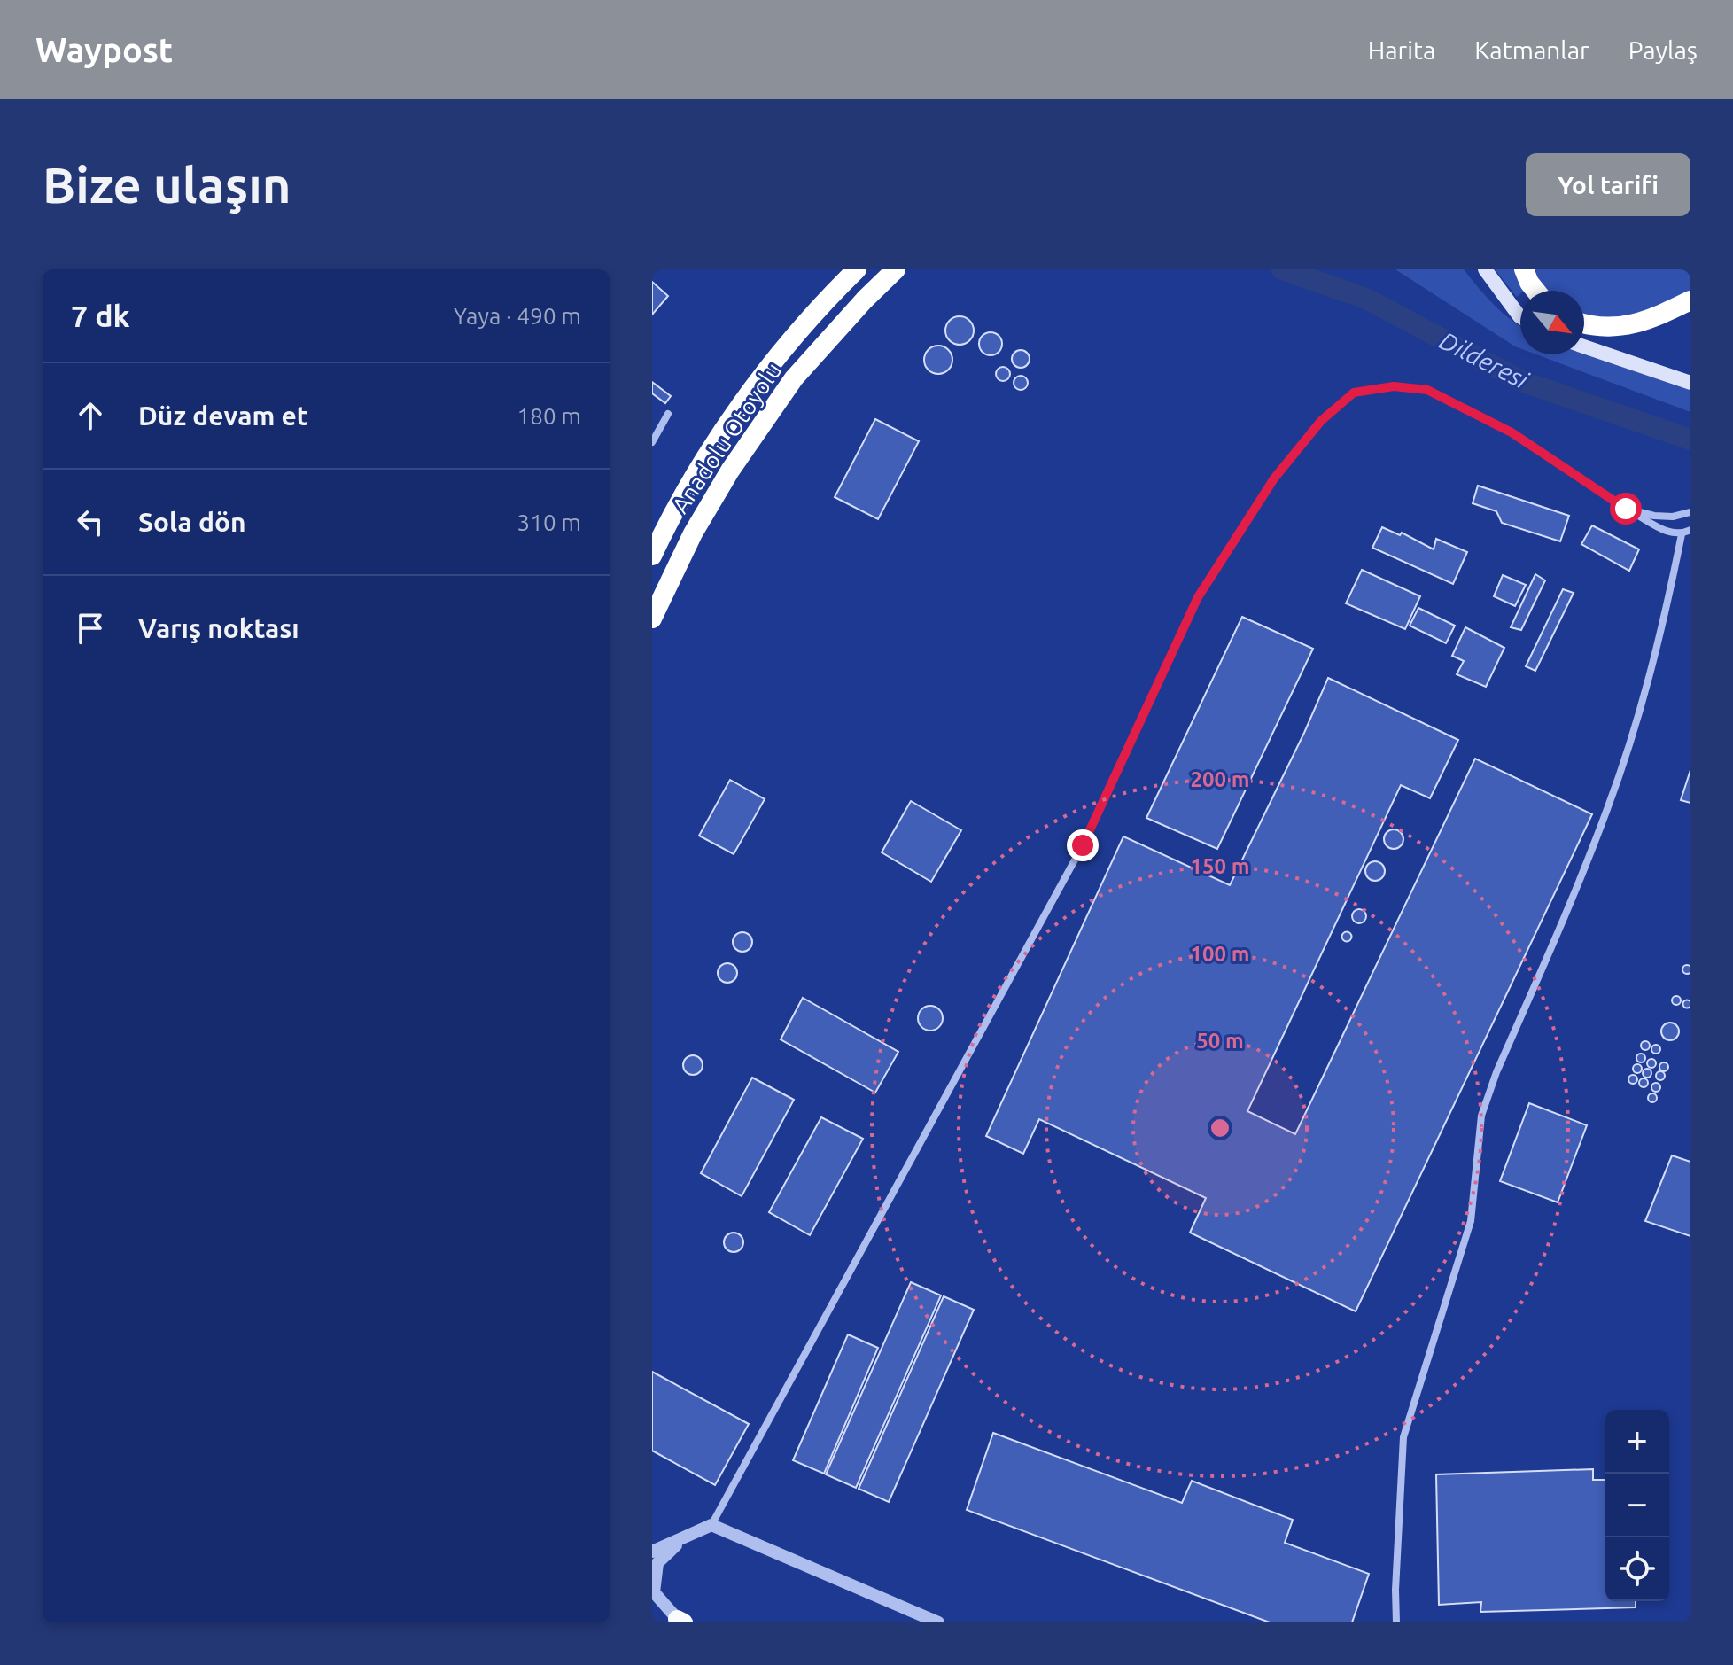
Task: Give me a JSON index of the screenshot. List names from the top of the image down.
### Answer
{
  "streets": {
    "highway": ["Anadolu Otoyolu"]
  },
  "water": ["Dilderesi"],
  "north": "bottom right",
  "page": {
    "header": "Waypost",
    "nav": ["Harita", "Katmanlar", "Paylaş"],
    "buttons": "Yol tarifi",
    "title": "Bize ulaşın",
    "heading": ["7 dk", "Yaya · 490 m"],
    "list": [
      ["Düz devam et", "180 m"],
      ["Sola dön", "310 m"],
      "Varış noktası"
    ],
    "map_buttons": ["+", "−"]
  },
  "rings": [
    "200 m",
    "150 m",
    "100 m",
    "50 m"
  ]
}
